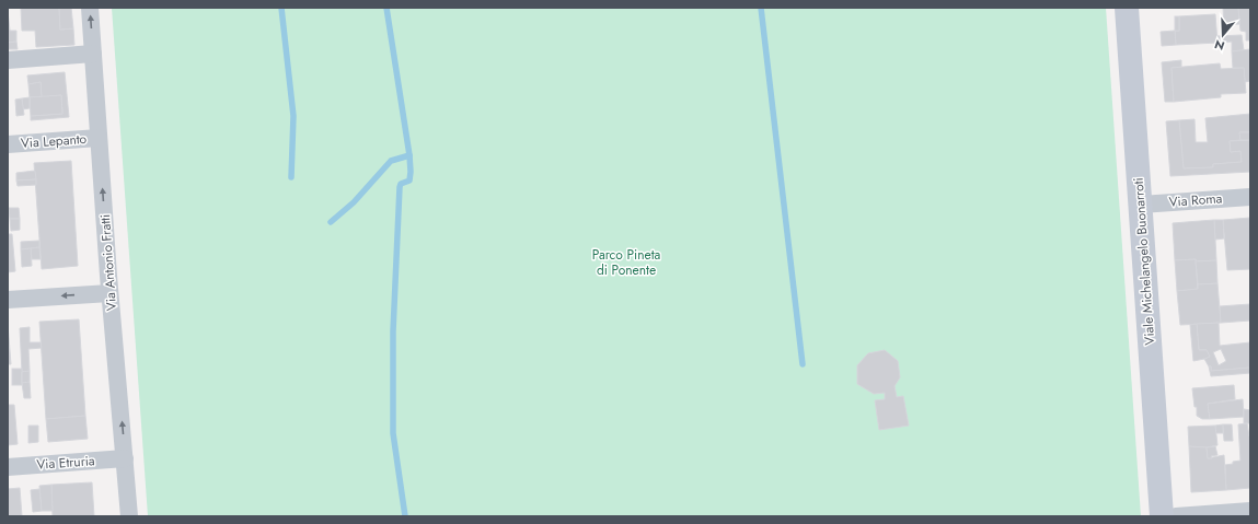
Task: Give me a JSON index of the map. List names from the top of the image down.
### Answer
{
  "streets": {
    "street": [
      "Via Lepanto",
      "Via Roma",
      "Viale Michelangelo Buonarroti",
      "Via Antonio Fratti",
      "Via Etruria"
    ]
  },
  "crossings": [
    ["Via Lepanto", "Via Antonio Fratti"],
    ["Via Roma", "Viale Michelangelo Buonarroti"],
    ["Via Antonio Fratti", "Via Etruria"]
  ],
  "one_way": ["Via Antonio Fratti"],
  "parks": ["Parco Pineta di Ponente"],
  "north": "bottom"
}
